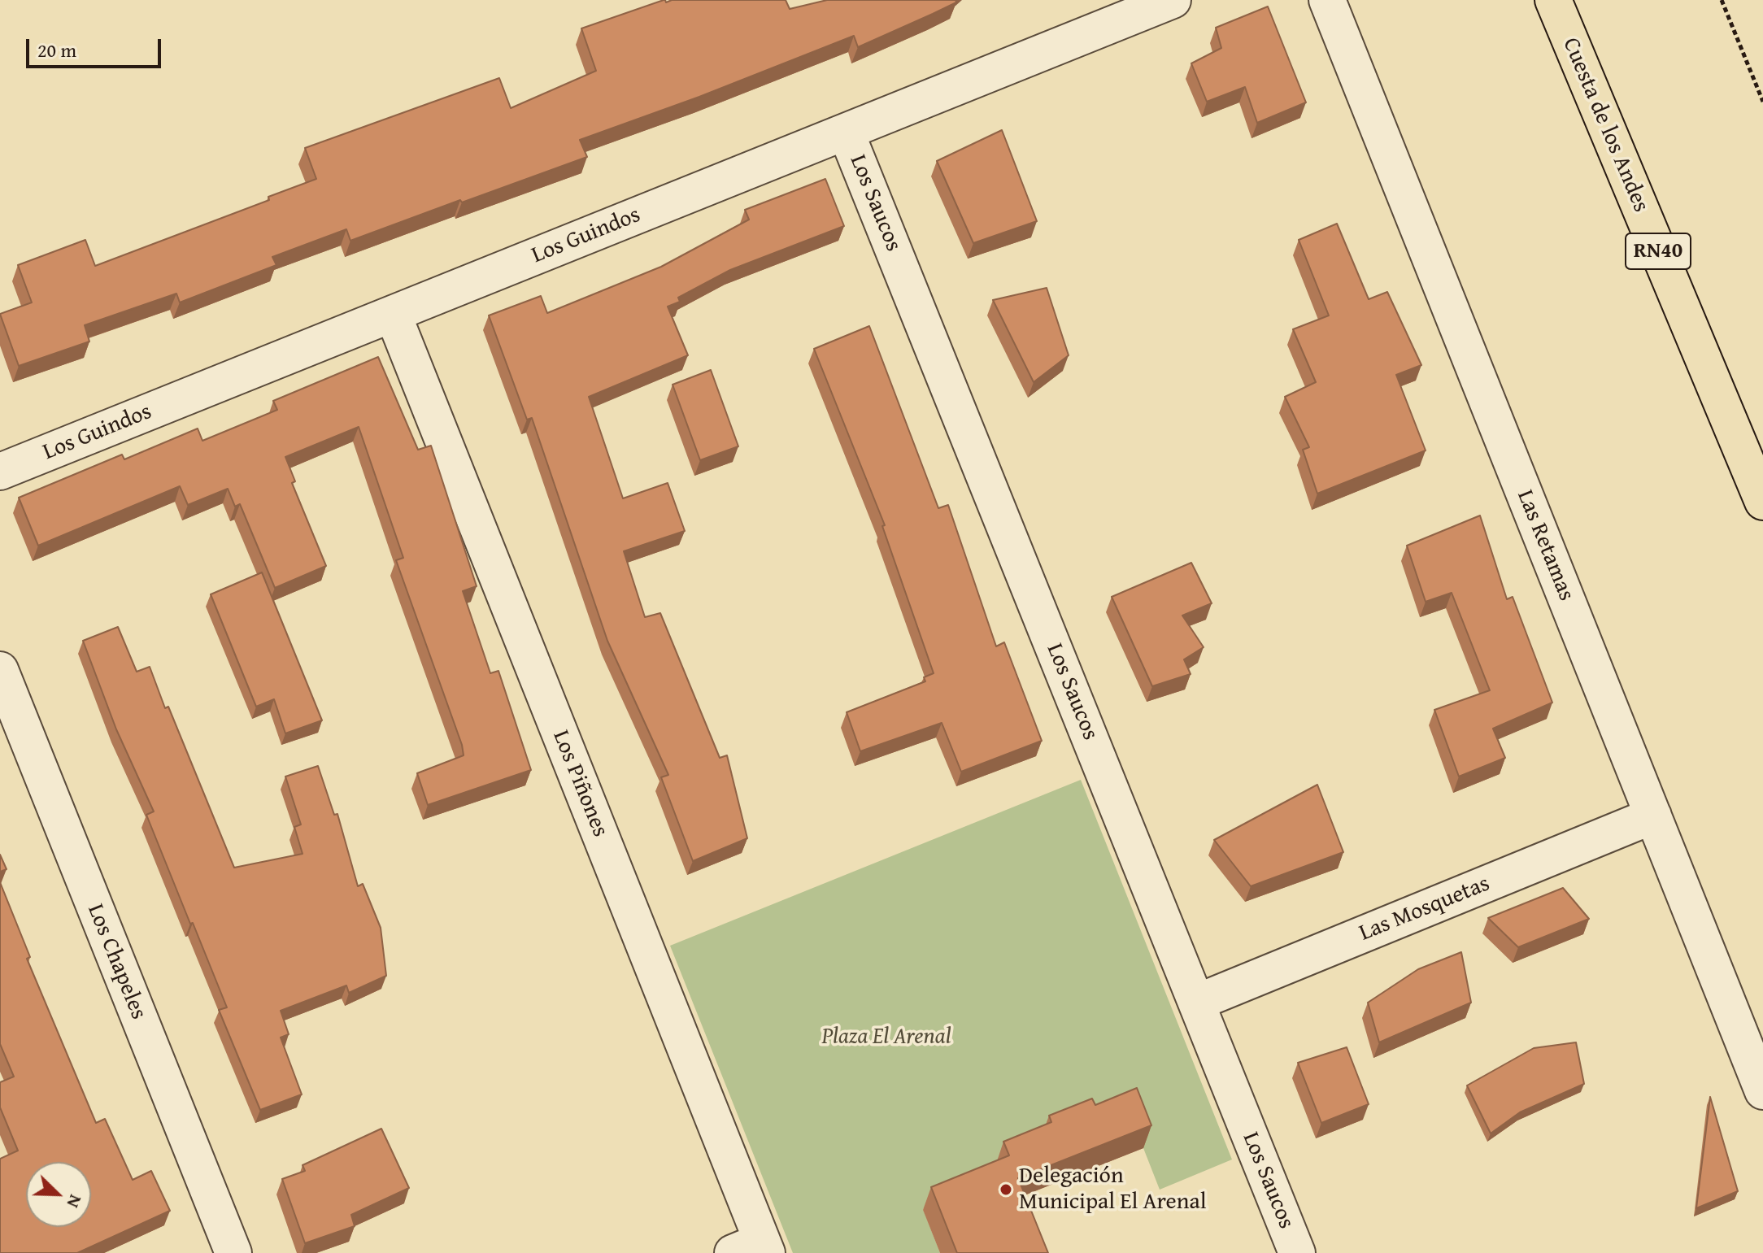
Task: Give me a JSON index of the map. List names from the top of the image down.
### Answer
{
  "streets": {
    "main road": ["Cuesta de los Andes", "RN40"],
    "street": [
      "Los Saucos",
      "Los Guindos",
      "Las Retamas",
      "Los Piñones",
      "Las Mosquetas",
      "Los Chapeles"
    ]
  },
  "crossings": [
    ["Los Saucos", "Los Guindos"],
    ["Los Saucos", "Las Mosquetas"],
    ["Los Guindos", "Los Piñones"],
    ["Las Retamas", "Las Mosquetas"]
  ],
  "parks": ["Plaza El Arenal"],
  "places": ["Delegación Municipal El Arenal"],
  "scale_bar": "20 m",
  "north": "bottom right"
}
